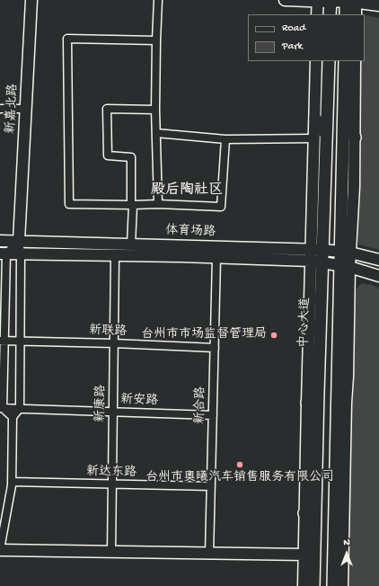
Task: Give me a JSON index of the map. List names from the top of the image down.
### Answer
{
  "streets": {
    "main road": ["新嘉北路", "体育场路", "中心大道"],
    "street": [
      "新联路",
      "新安路",
      "新康路",
      "新合路",
      "新达东路"
    ]
  },
  "crossings": [
    ["新嘉北路", "体育场路"],
    ["体育场路", "中心大道"],
    ["新联路", "新康路"],
    ["新联路", "新合路"],
    ["新安路", "新康路"],
    ["新安路", "新合路"],
    ["新康路", "新达东路"],
    ["新合路", "新达东路"]
  ],
  "districts": ["殿后陶社区"],
  "places": ["台州市市场监督管理局", "台州市奥曦汽车销售服务有限公司"],
  "legend": ["Road", "Park"],
  "north": "top"
}
